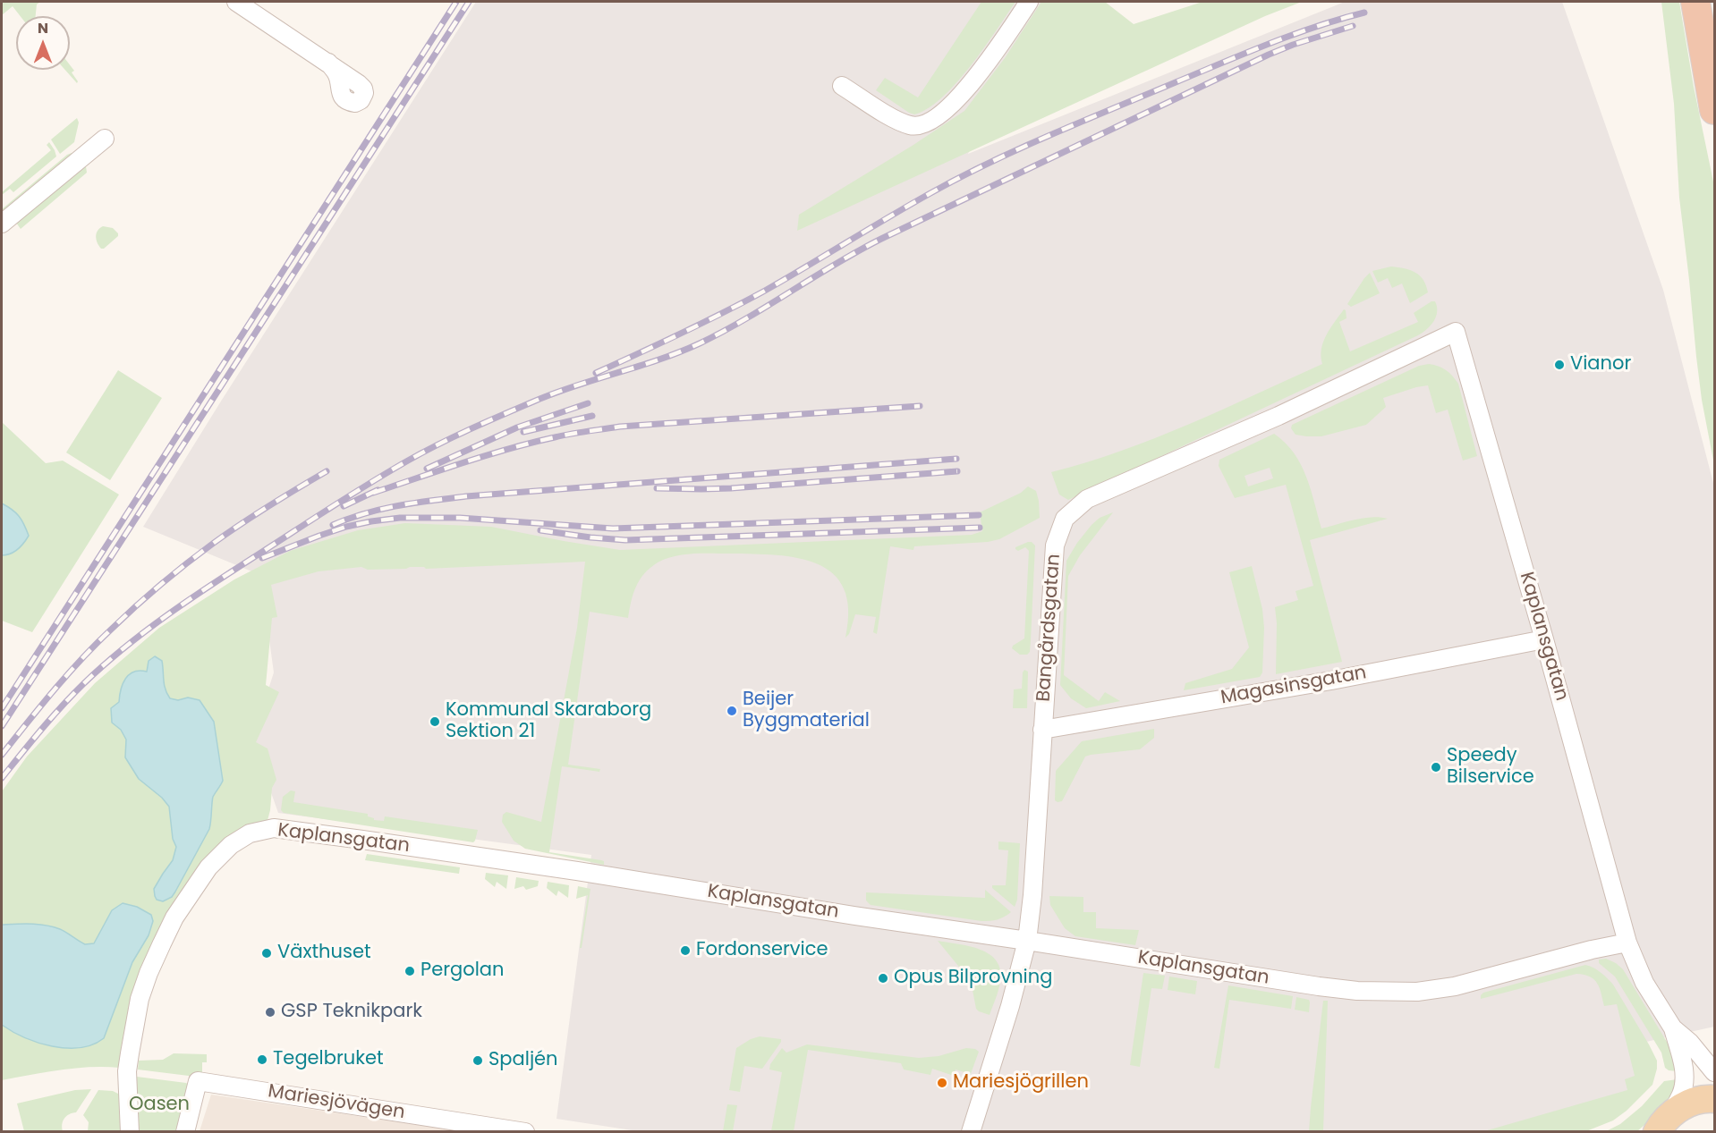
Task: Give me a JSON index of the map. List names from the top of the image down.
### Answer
{
  "streets": {
    "street": [
      "Bangårdsgatan",
      "Kaplansgatan",
      "Magasinsgatan",
      "Mariesjövägen"
    ]
  },
  "crossings": [
    ["Bangårdsgatan", "Kaplansgatan"],
    ["Bangårdsgatan", "Magasinsgatan"],
    ["Kaplansgatan", "Magasinsgatan"]
  ],
  "parks": ["Oasen"],
  "places": [
    "Vianor",
    "Beijer Byggmaterial",
    "Kommunal Skaraborg Sektion 21",
    "Speedy Bilservice",
    "Fordonservice",
    "Växthuset",
    "Pergolan",
    "Opus Bilprovning",
    "GSP Teknikpark",
    "Tegelbruket",
    "Spaljén",
    "Mariesjögrillen"
  ],
  "north": "top"
}
